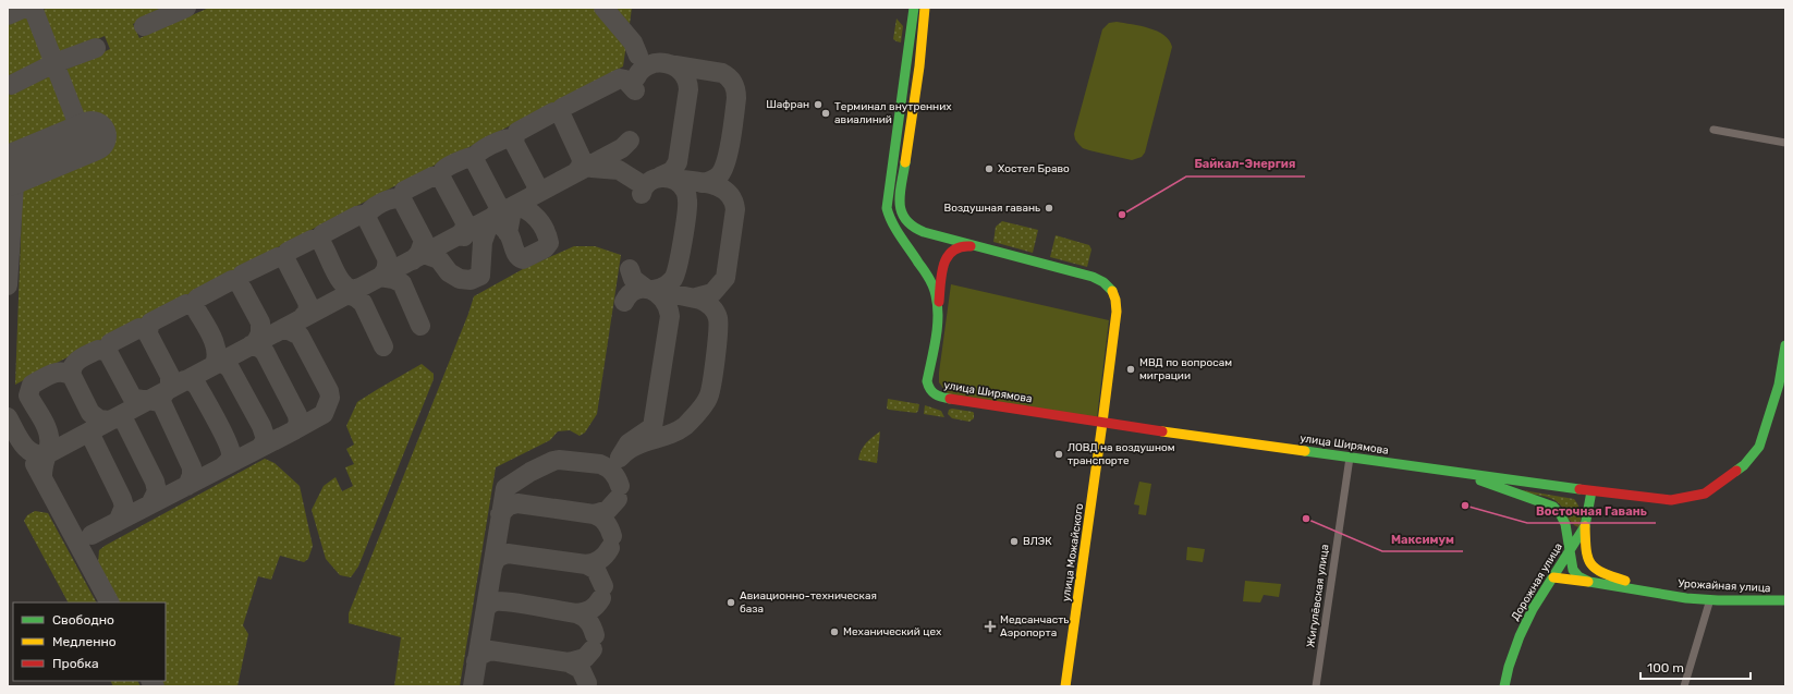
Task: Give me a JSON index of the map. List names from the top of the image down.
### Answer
{
  "streets": {
    "main road": [
      "улица Ширямова",
      "улица Можайского",
      "Дорожная улица",
      "Урожайная улица"
    ],
    "street": ["Жигулёвская улица"]
  },
  "crossings": [
    ["улица Ширямова", "улица Можайского"],
    ["улица Ширямова", "Жигулёвская улица"]
  ],
  "places": {
    "other": [
      "Шафран",
      "Терминал внутренних авиалиний",
      "Хостел Браво",
      "Воздушная гавань",
      "Байкал-Энергия",
      "МВД по вопросам миграции",
      "ЛОВД на воздушном транспорте",
      "Восточная Гавань",
      "Максимум",
      "ВЛЭК",
      "Авиационно-техническая база",
      "Механический цех"
    ],
    "health": ["Медсанчасть Аэропорта"]
  },
  "legend": ["Свободно", "Медленно", "Пробка"],
  "scale_bar": "100 m"
}
